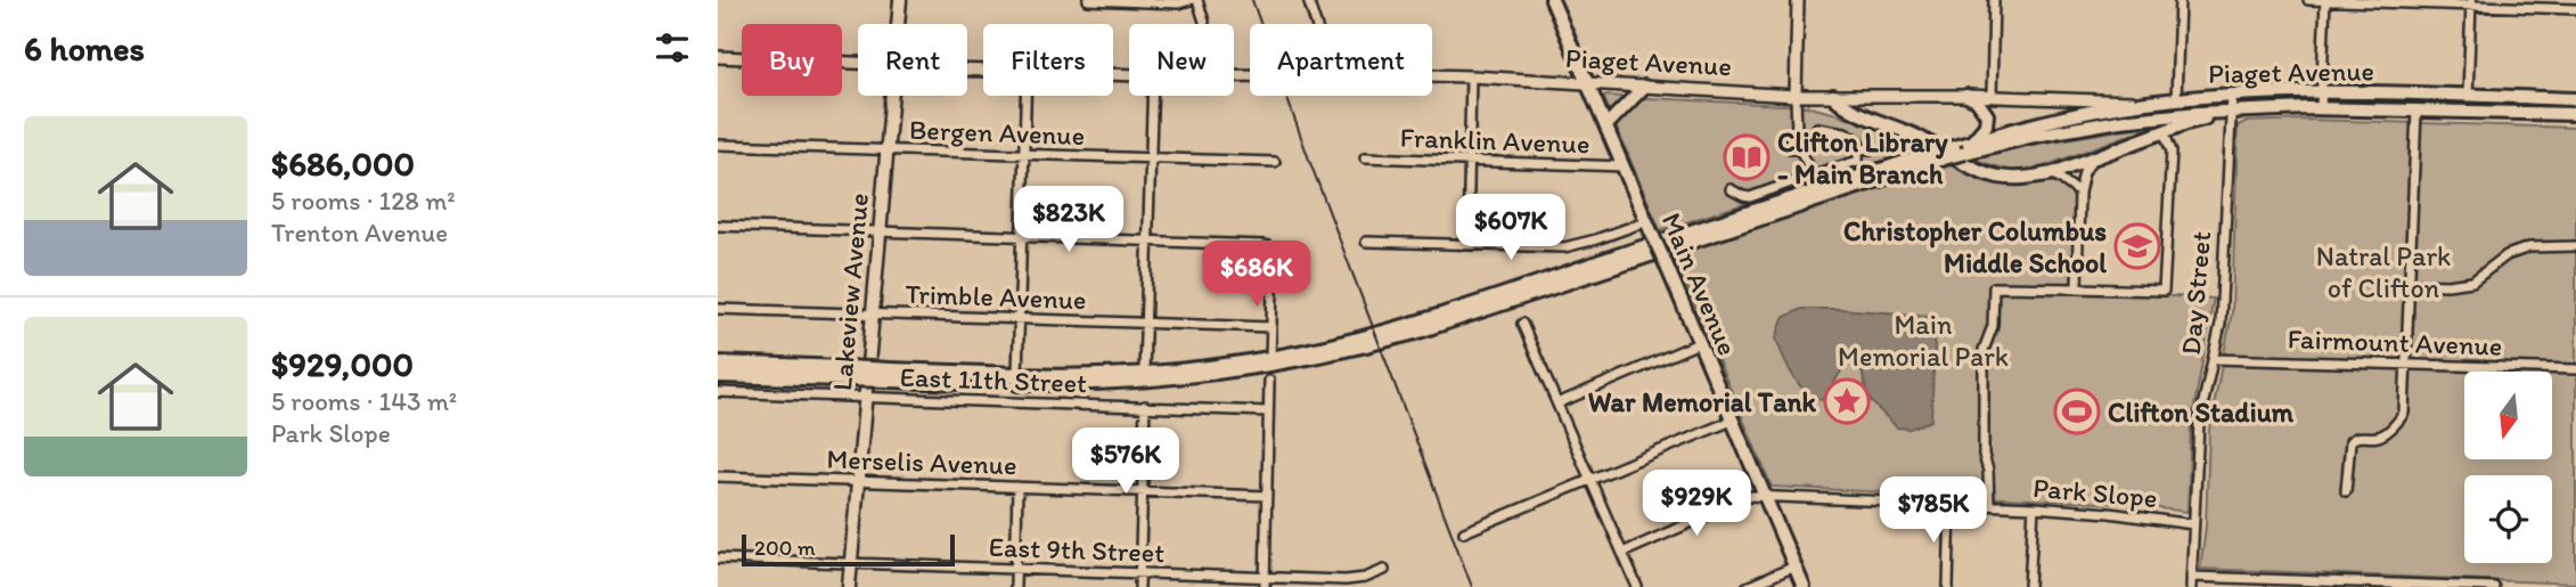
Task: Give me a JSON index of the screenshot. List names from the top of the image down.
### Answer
{
  "streets": {
    "main road": ["Piaget Avenue", "Main Avenue", "Lakeview Avenue"],
    "street": [
      "Bergen Avenue",
      "Franklin Avenue",
      "Day Street",
      "Trimble Avenue",
      "Fairmount Avenue",
      "East 11th Street",
      "Merselis Avenue",
      "Park Slope",
      "East 9th Street"
    ]
  },
  "crossings": [
    ["Piaget Avenue", "Main Avenue"],
    ["Piaget Avenue", "Day Street"],
    ["Bergen Avenue", "Lakeview Avenue"],
    ["Franklin Avenue", "Main Avenue"],
    ["Main Avenue", "Park Slope"],
    ["Lakeview Avenue", "Trimble Avenue"],
    ["Lakeview Avenue", "East 11th Street"],
    ["Lakeview Avenue", "Merselis Avenue"],
    ["Lakeview Avenue", "East 9th Street"],
    ["Day Street", "Fairmount Avenue"],
    ["Day Street", "Park Slope"]
  ],
  "parks": ["Natral Park of Clifton", "Main Memorial Park"],
  "places": {
    "library": ["Clifton Library - Main Branch"],
    "school or university": ["Christopher Columbus Middle School"],
    "place": ["War Memorial Tank"],
    "sports": ["Clifton Stadium"]
  },
  "scale_bar": "200 m",
  "north": "bottom",
  "page": {
    "heading": "6 homes",
    "chip": [
      "Buy",
      "Rent",
      "Filters",
      "New",
      "Apartment"
    ],
    "list": [
      {
        "name": "$686,000",
        "note": "5 rooms · 128 m² · Trenton Avenue"
      },
      {
        "name": "$929,000",
        "note": "5 rooms · 143 m² · Park Slope"
      }
    ],
    "price": [
      "$823K",
      "$607K",
      "$686K",
      "$576K",
      "$929K",
      "$785K"
    ],
    "scale": "200 m"
  }
}
